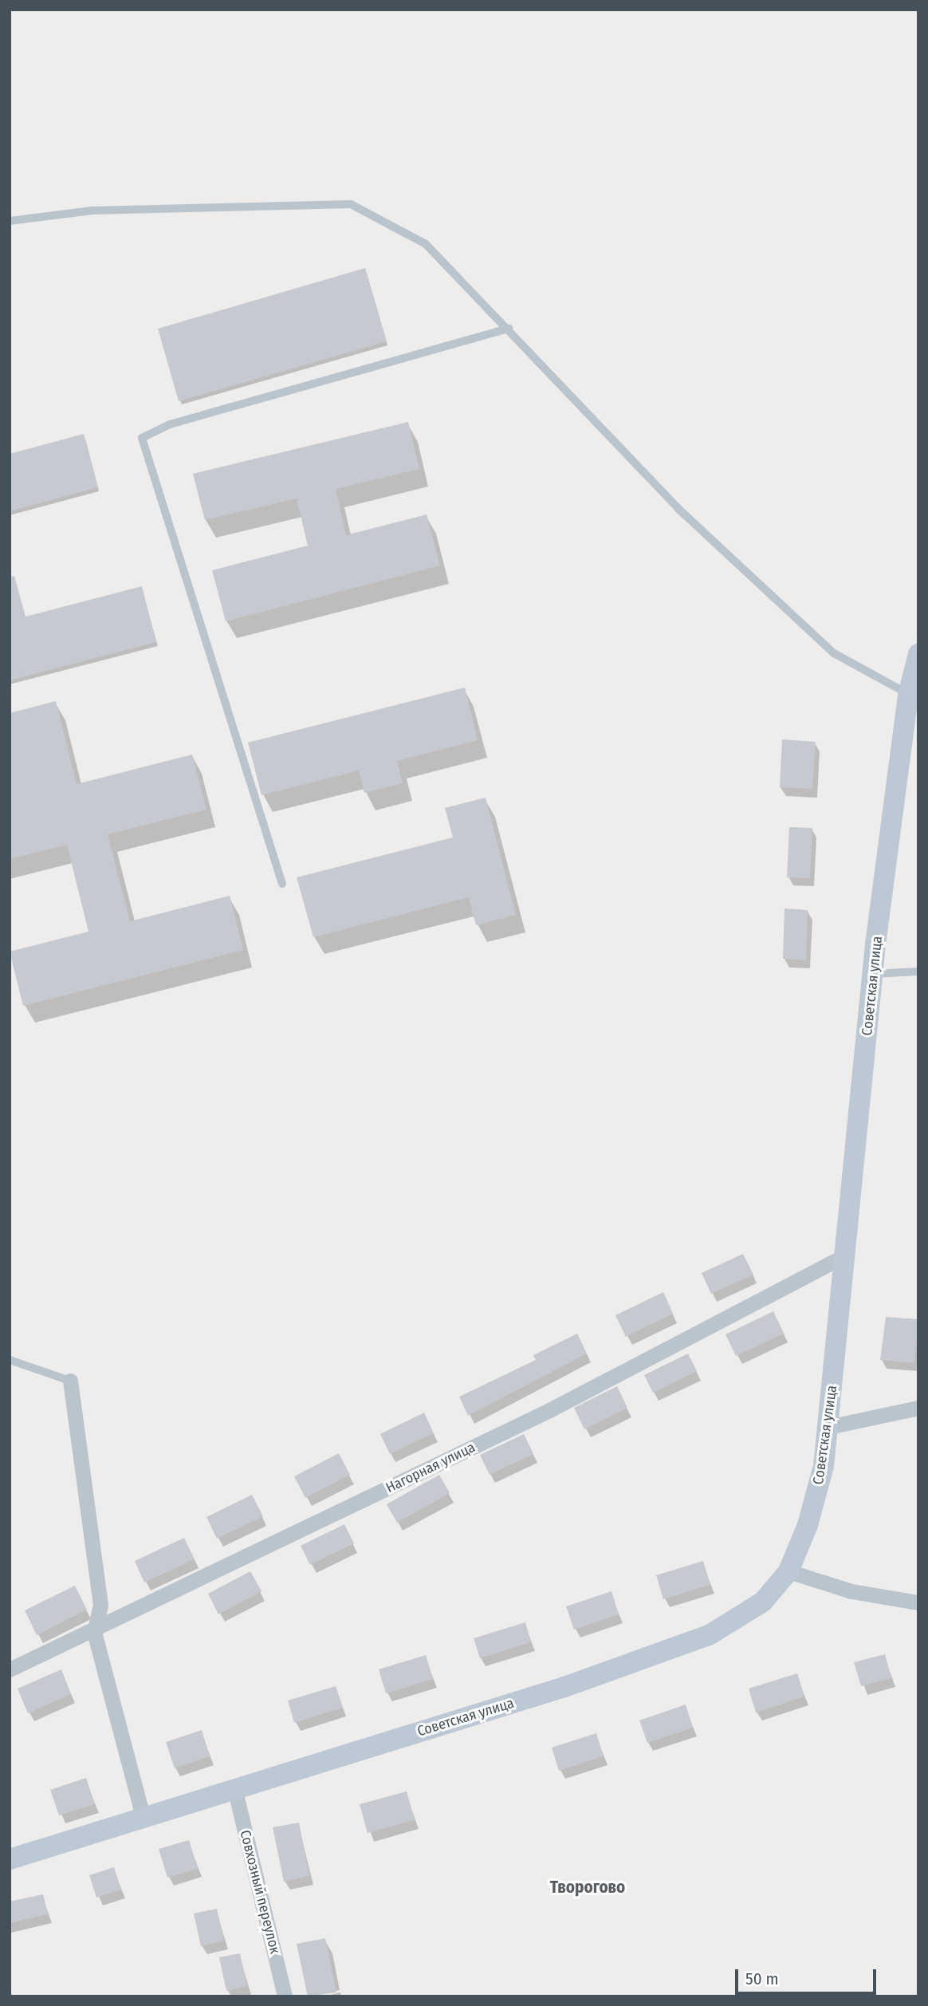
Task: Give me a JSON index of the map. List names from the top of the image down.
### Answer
{
  "streets": {
    "street": ["Советская улица", "Нагорная улица", "Совхозный переулок"]
  },
  "crossings": [
    ["Советская улица", "Нагорная улица"],
    ["Советская улица", "Совхозный переулок"]
  ],
  "districts": ["Творогово"],
  "scale_bar": "50 m"
}
